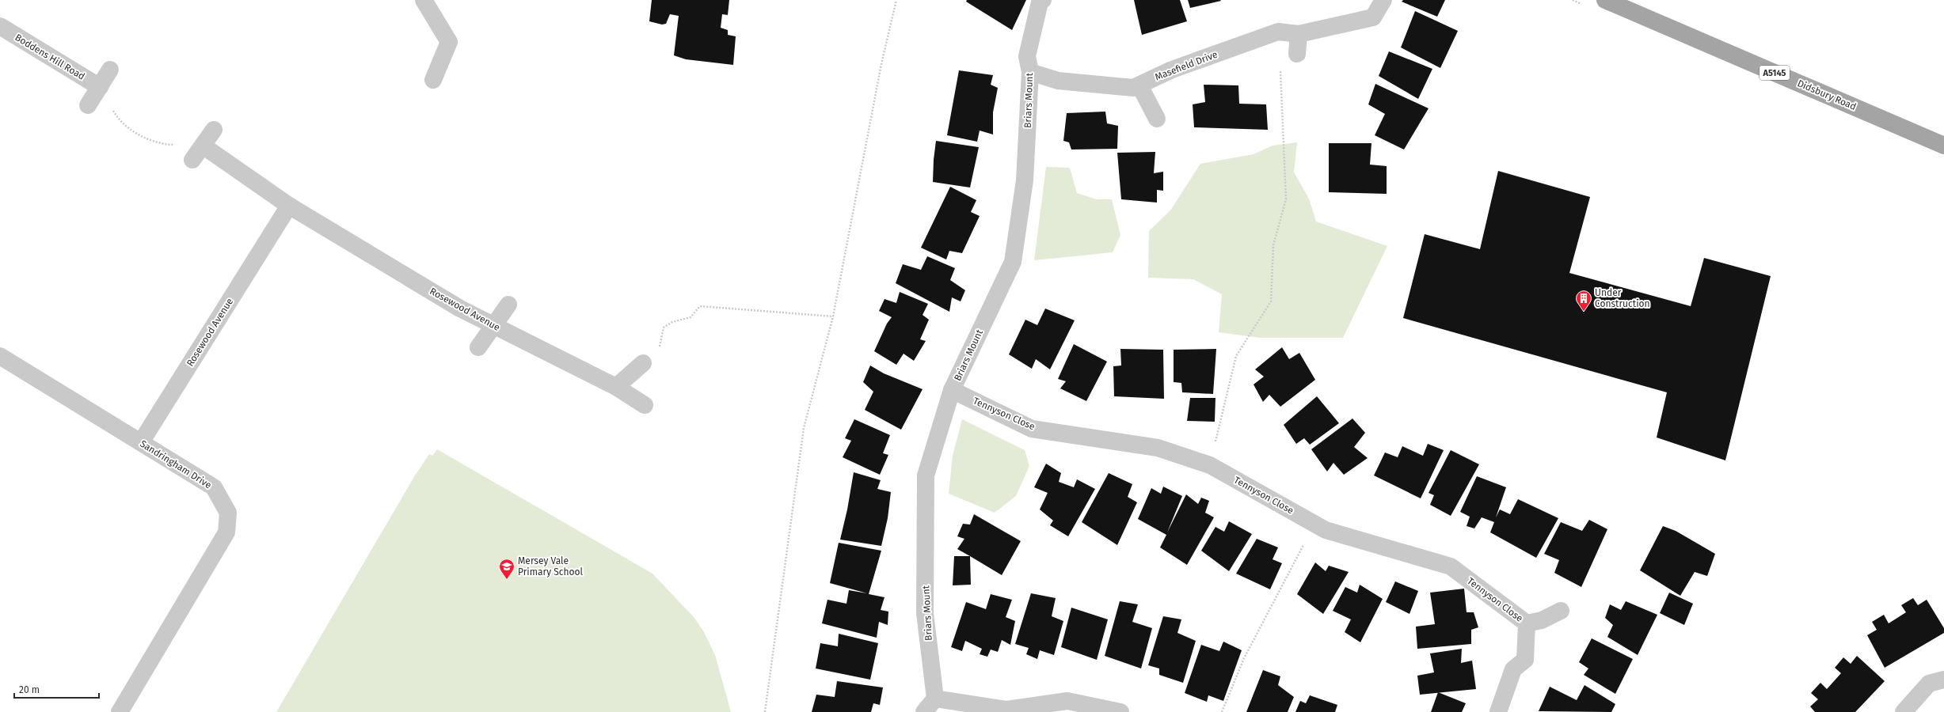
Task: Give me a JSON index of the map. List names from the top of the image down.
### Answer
{
  "streets": {
    "main road": ["A5145", "Didsbury Road"],
    "street": [
      "Boddens Hill Road",
      "Masefield Drive",
      "Briars Mount",
      "Rosewood Avenue",
      "Tennyson Close",
      "Sandringham Drive"
    ]
  },
  "crossings": [
    ["Masefield Drive", "Briars Mount"],
    ["Briars Mount", "Tennyson Close"],
    ["Rosewood Avenue", "Sandringham Drive"]
  ],
  "places": {
    "building": ["Under Construction"],
    "school or university": ["Mersey Vale Primary School"]
  },
  "scale_bar": "20 m"
}
